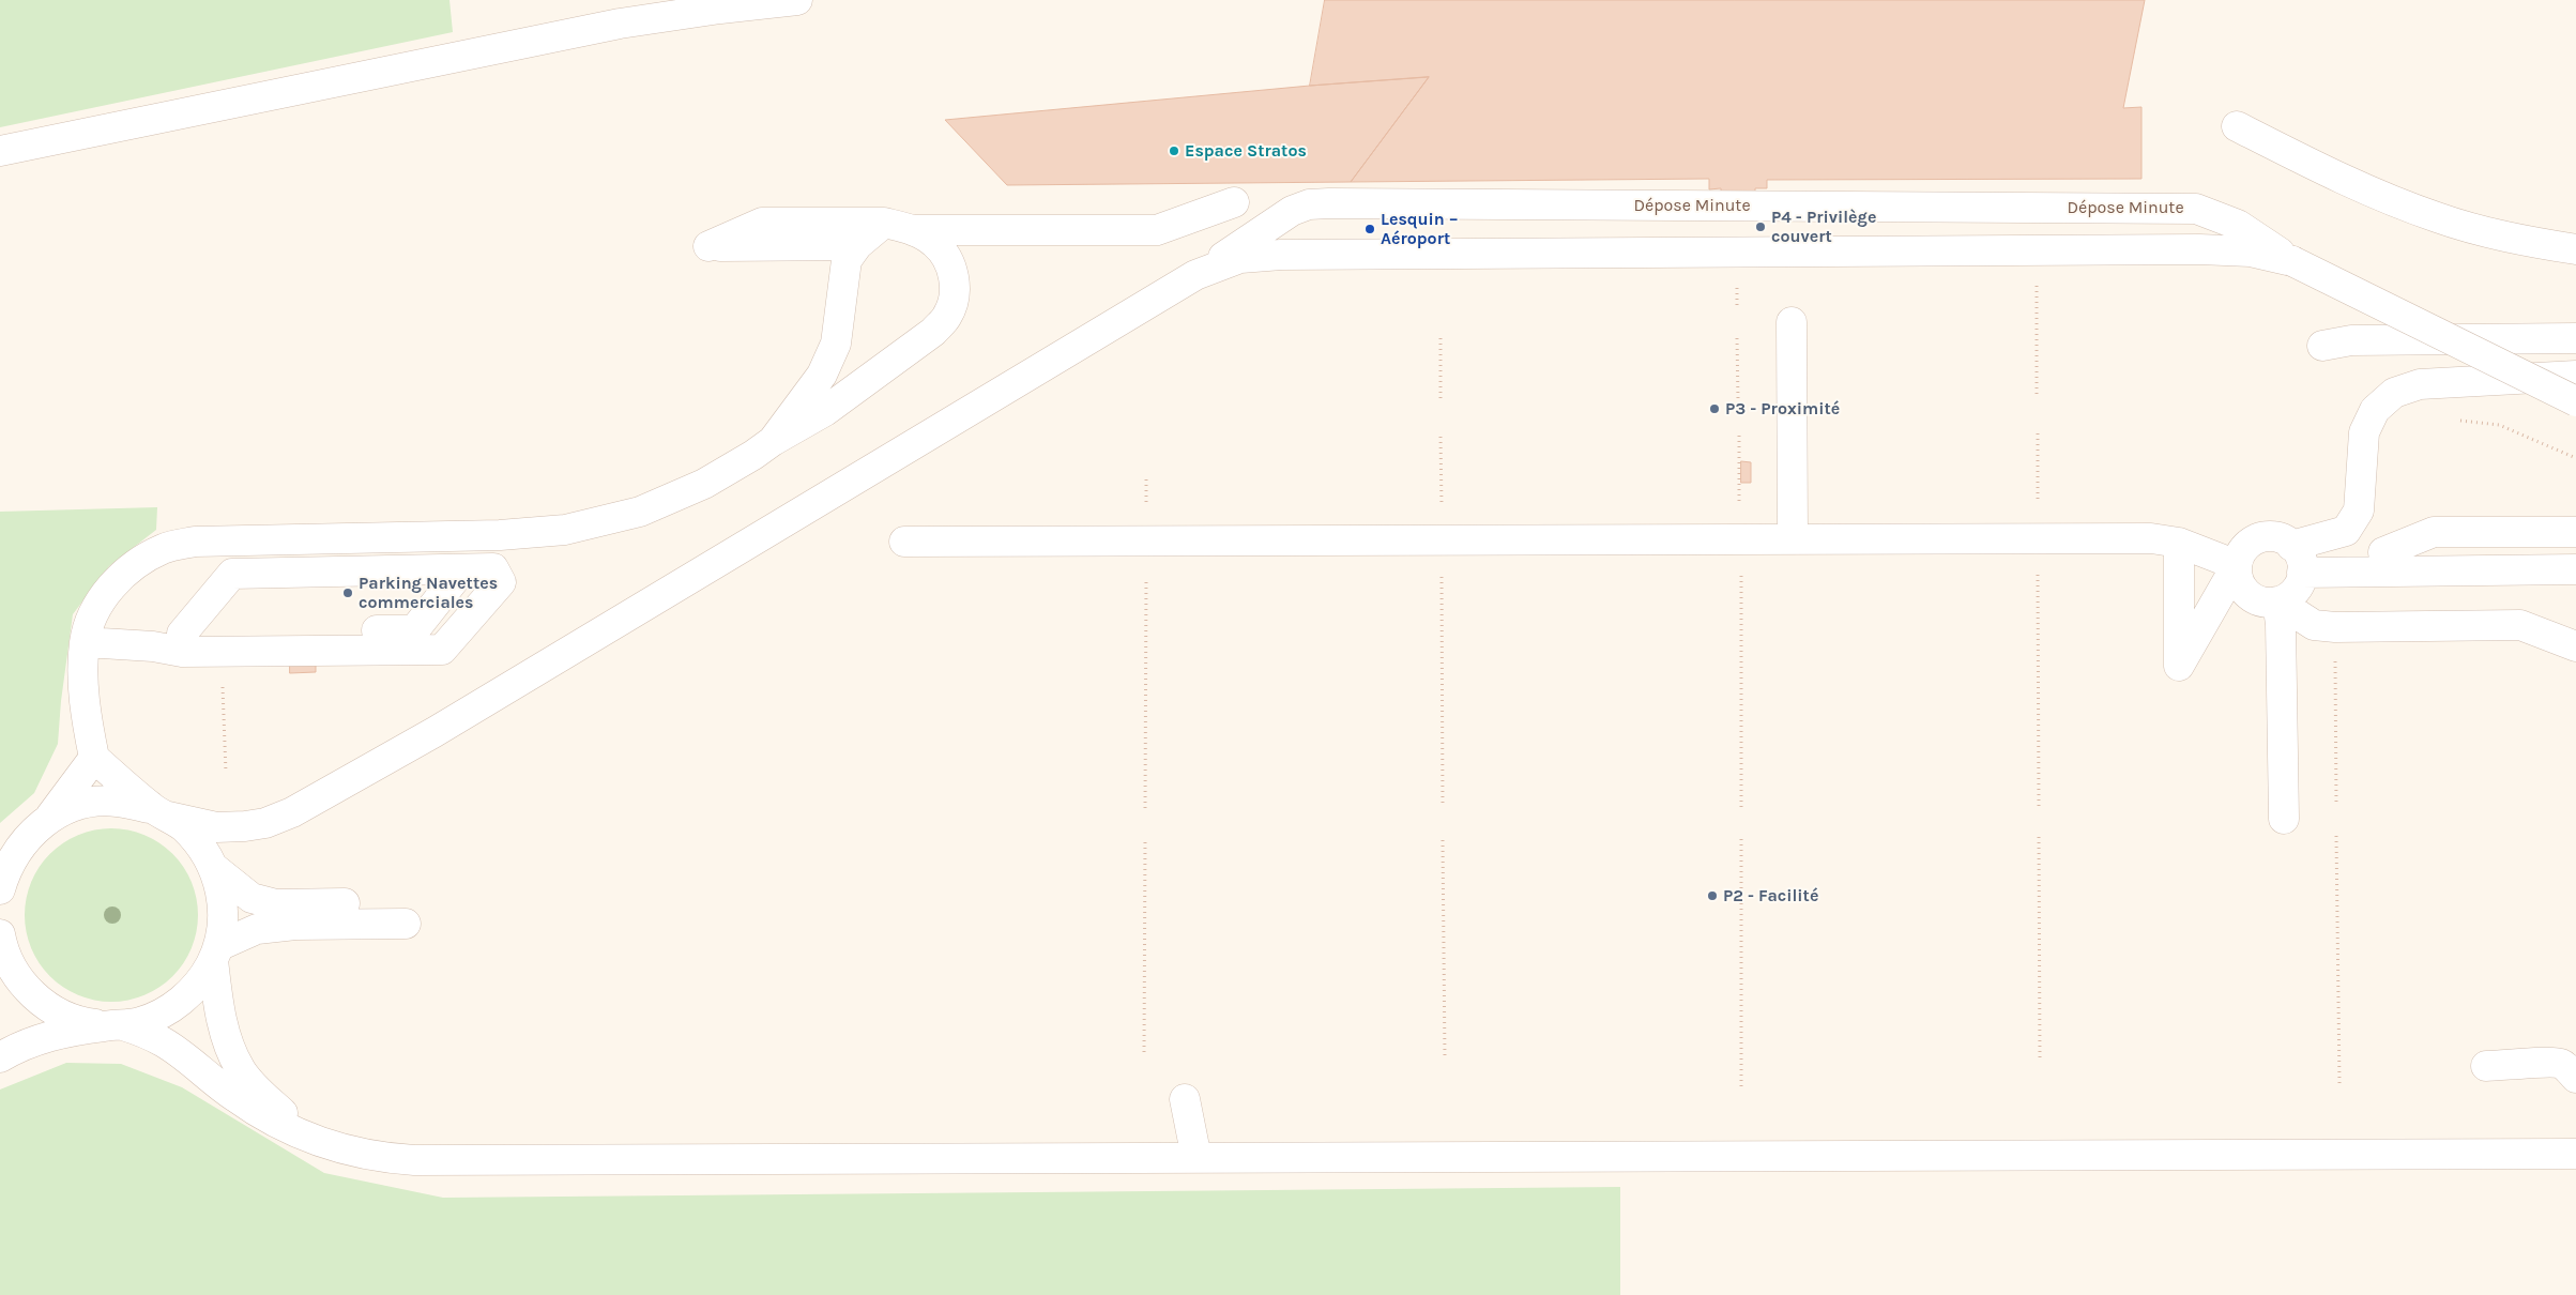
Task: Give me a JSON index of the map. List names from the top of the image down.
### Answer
{
  "streets": {
    "street": ["Dépose Minute"]
  },
  "places": [
    "Espace Stratos",
    "P4 - Privilège couvert",
    "Lesquin – Aéroport",
    "P3 - Proximité",
    "Parking Navettes commerciales",
    "P2 - Facilité"
  ]
}
